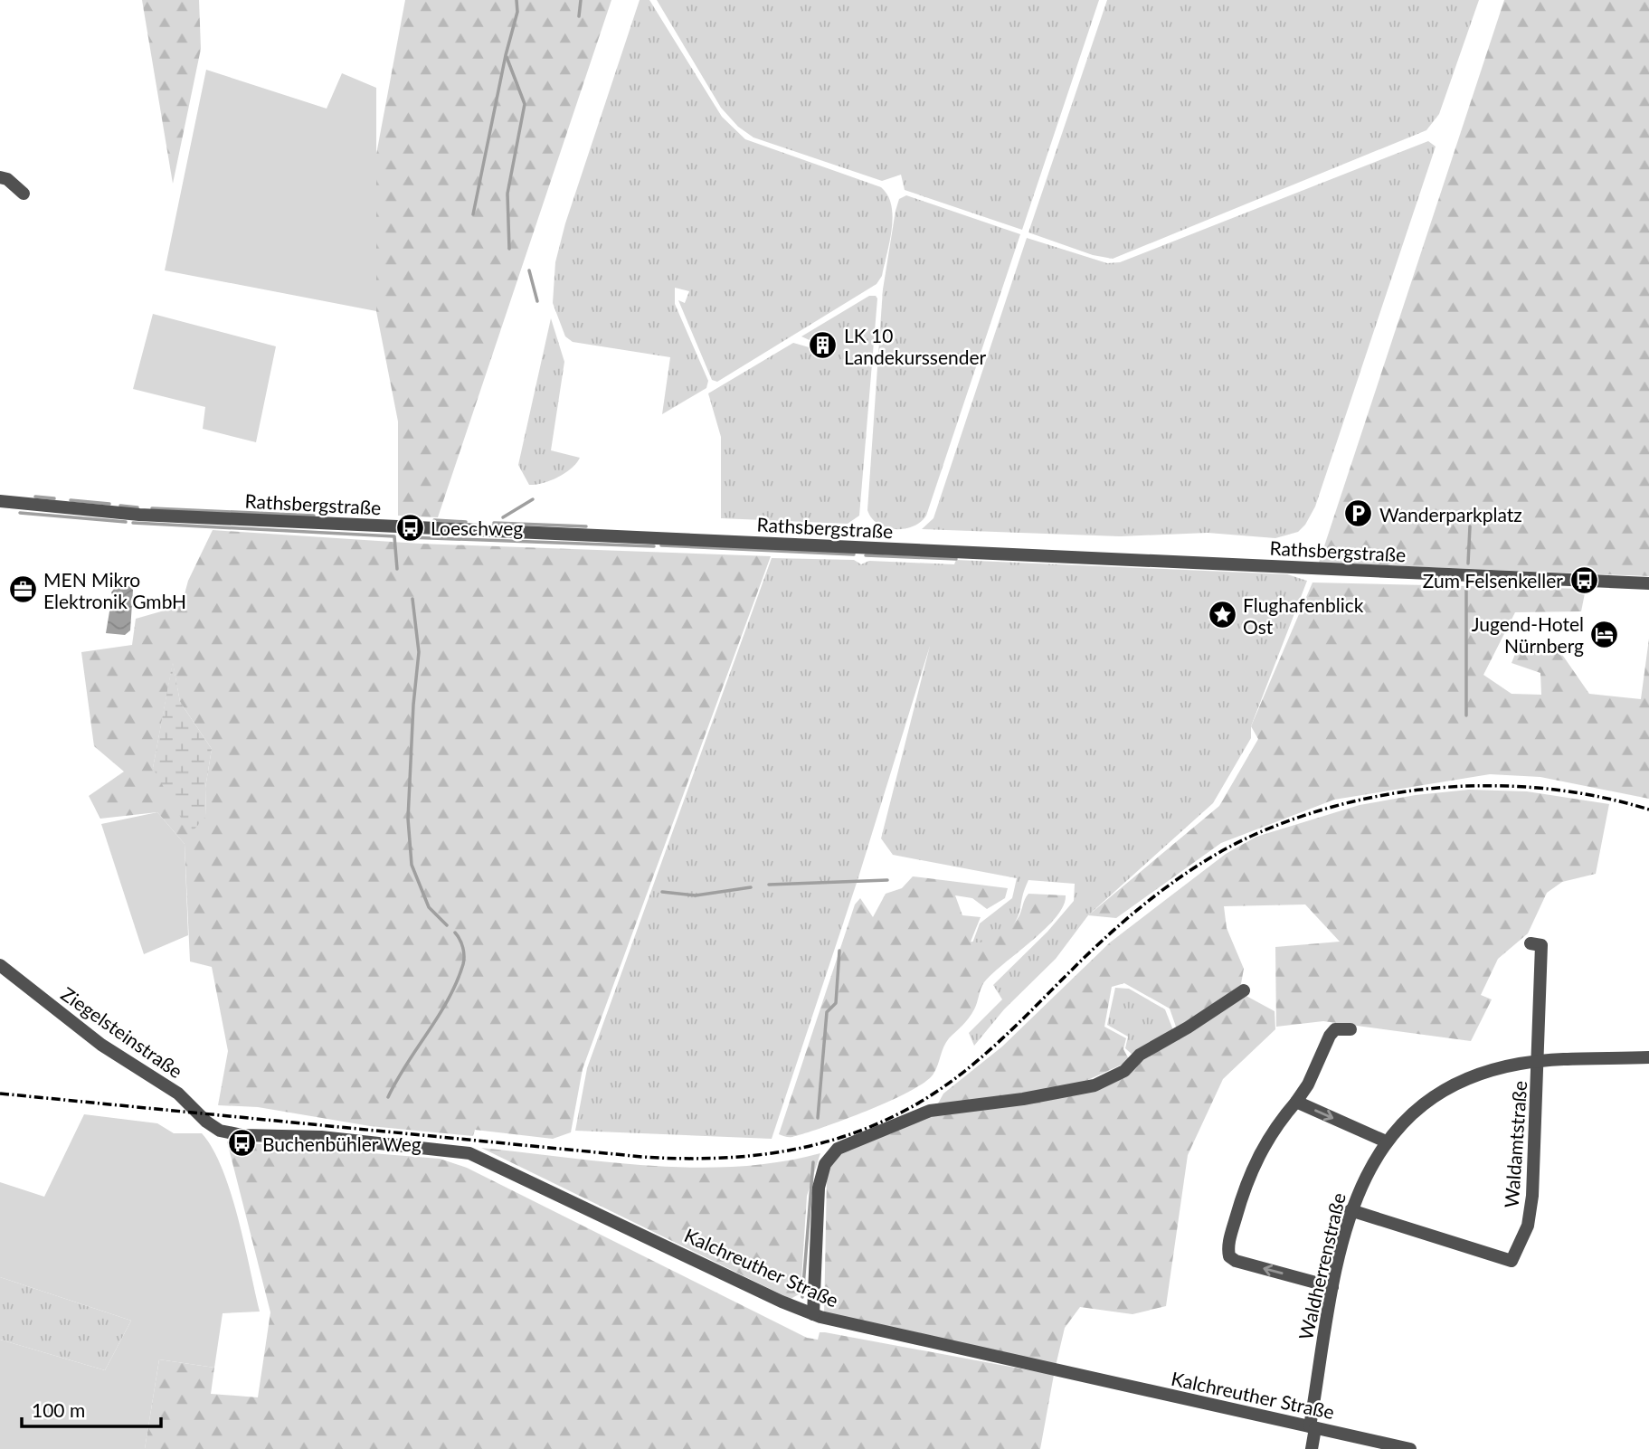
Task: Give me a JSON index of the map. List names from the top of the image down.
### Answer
{
  "streets": {
    "street": [
      "Rathsbergstraße",
      "Ziegelsteinstraße",
      "Waldamtstraße",
      "Waldherrenstraße",
      "Kalchreuther Straße"
    ]
  },
  "crossings": [
    ["Ziegelsteinstraße", "Kalchreuther Straße"],
    ["Waldamtstraße", "Waldherrenstraße"],
    ["Waldherrenstraße", "Kalchreuther Straße"]
  ],
  "places": {
    "building": ["LK 10 Landekurssender"],
    "parking": ["Wanderparkplatz"],
    "bus stop": ["Loeschweg", "Zum Felsenkeller", "Buchenbühler Weg"],
    "office": ["MEN Mikro Elektronik GmbH"],
    "place": ["Flughafenblick Ost"],
    "hotel": ["Jugend-Hotel Nürnberg"]
  },
  "scale_bar": "100 m"
}
